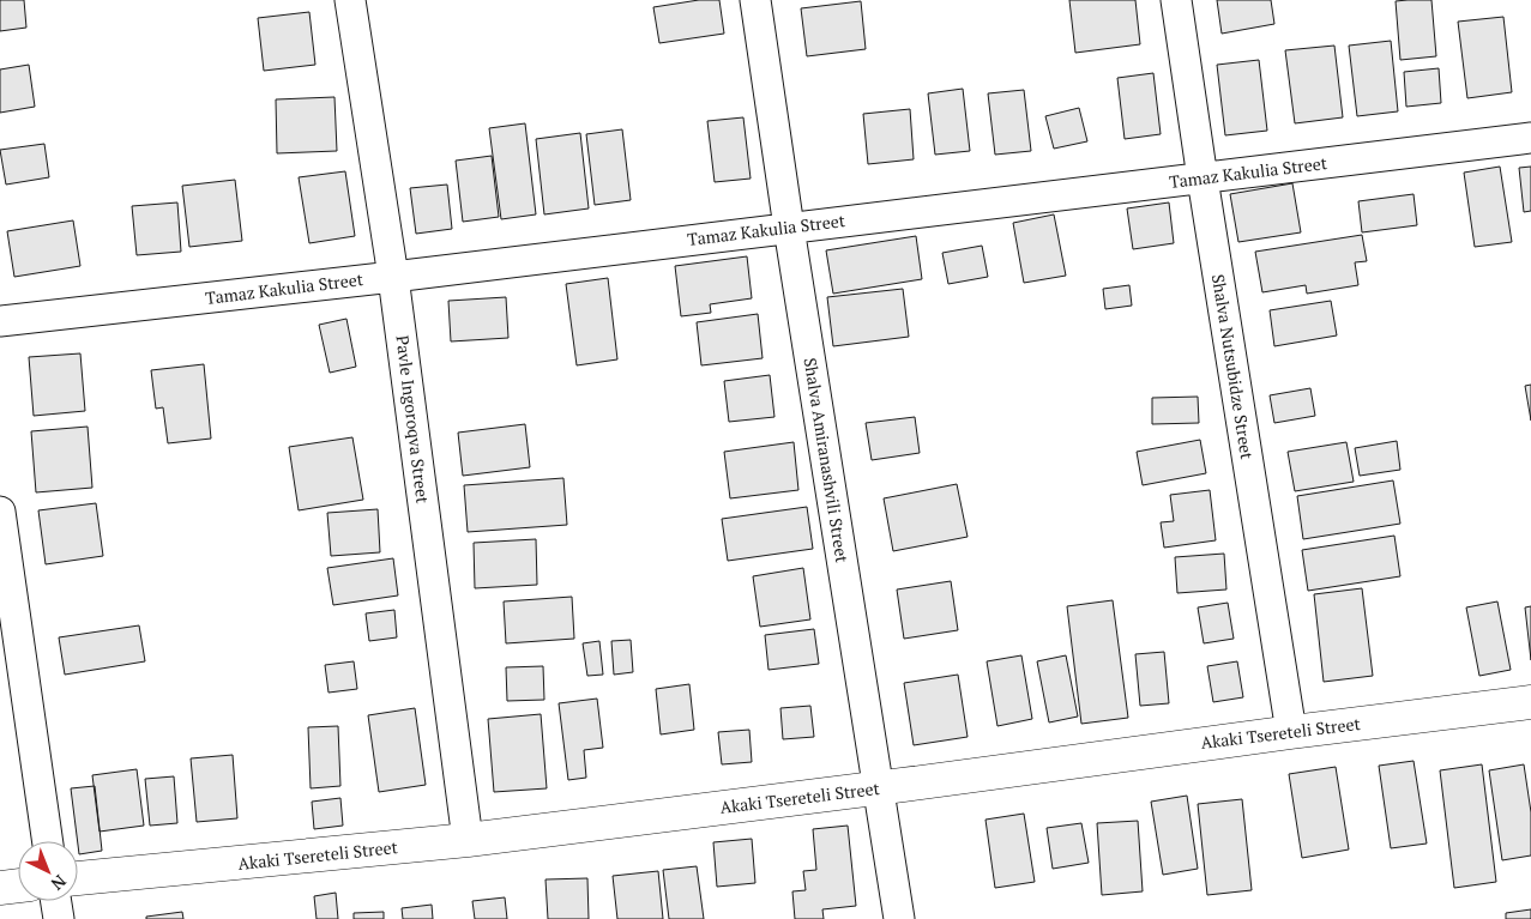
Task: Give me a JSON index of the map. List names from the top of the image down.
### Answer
{
  "streets": {
    "main road": ["Akaki Tsereteli Street"],
    "street": [
      "Tamaz Kakulia Street",
      "Shalva Nutsubidze Street",
      "Pavle Ingoroqva Street",
      "Shalva Amiranashvili Street"
    ]
  },
  "crossings": [
    ["Tamaz Kakulia Street", "Shalva Nutsubidze Street"],
    ["Tamaz Kakulia Street", "Pavle Ingoroqva Street"],
    ["Tamaz Kakulia Street", "Shalva Amiranashvili Street"],
    ["Shalva Nutsubidze Street", "Akaki Tsereteli Street"],
    ["Pavle Ingoroqva Street", "Akaki Tsereteli Street"],
    ["Shalva Amiranashvili Street", "Akaki Tsereteli Street"]
  ],
  "north": "bottom right"
}
